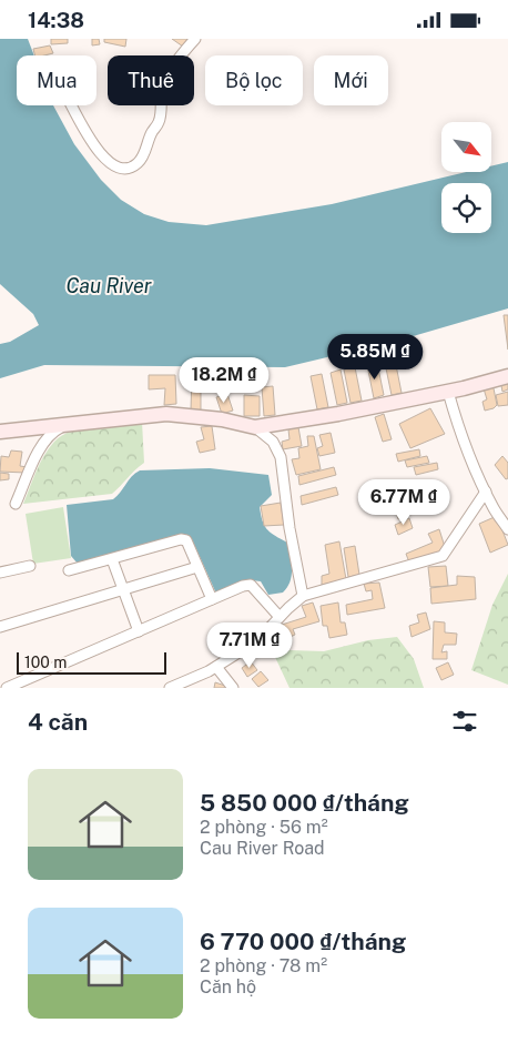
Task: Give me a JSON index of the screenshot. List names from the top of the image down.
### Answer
{
  "water": ["Cau River"],
  "scale_bar": "100 m",
  "north": "bottom right",
  "page": {
    "status": "14:38",
    "chip": [
      "Mua",
      "Thuê",
      "Bộ lọc",
      "Mới"
    ],
    "price": [
      "5.85M ₫",
      "18.2M ₫",
      "6.77M ₫",
      "7.71M ₫"
    ],
    "scale": "100 m",
    "heading": "4 căn",
    "list": [
      {
        "name": "5 850 000 ₫/tháng",
        "note": "2 phòng · 56 m² · Cau River Road"
      },
      {
        "name": "6 770 000 ₫/tháng",
        "note": "2 phòng · 78 m² · Căn hộ"
      }
    ]
  }
}
